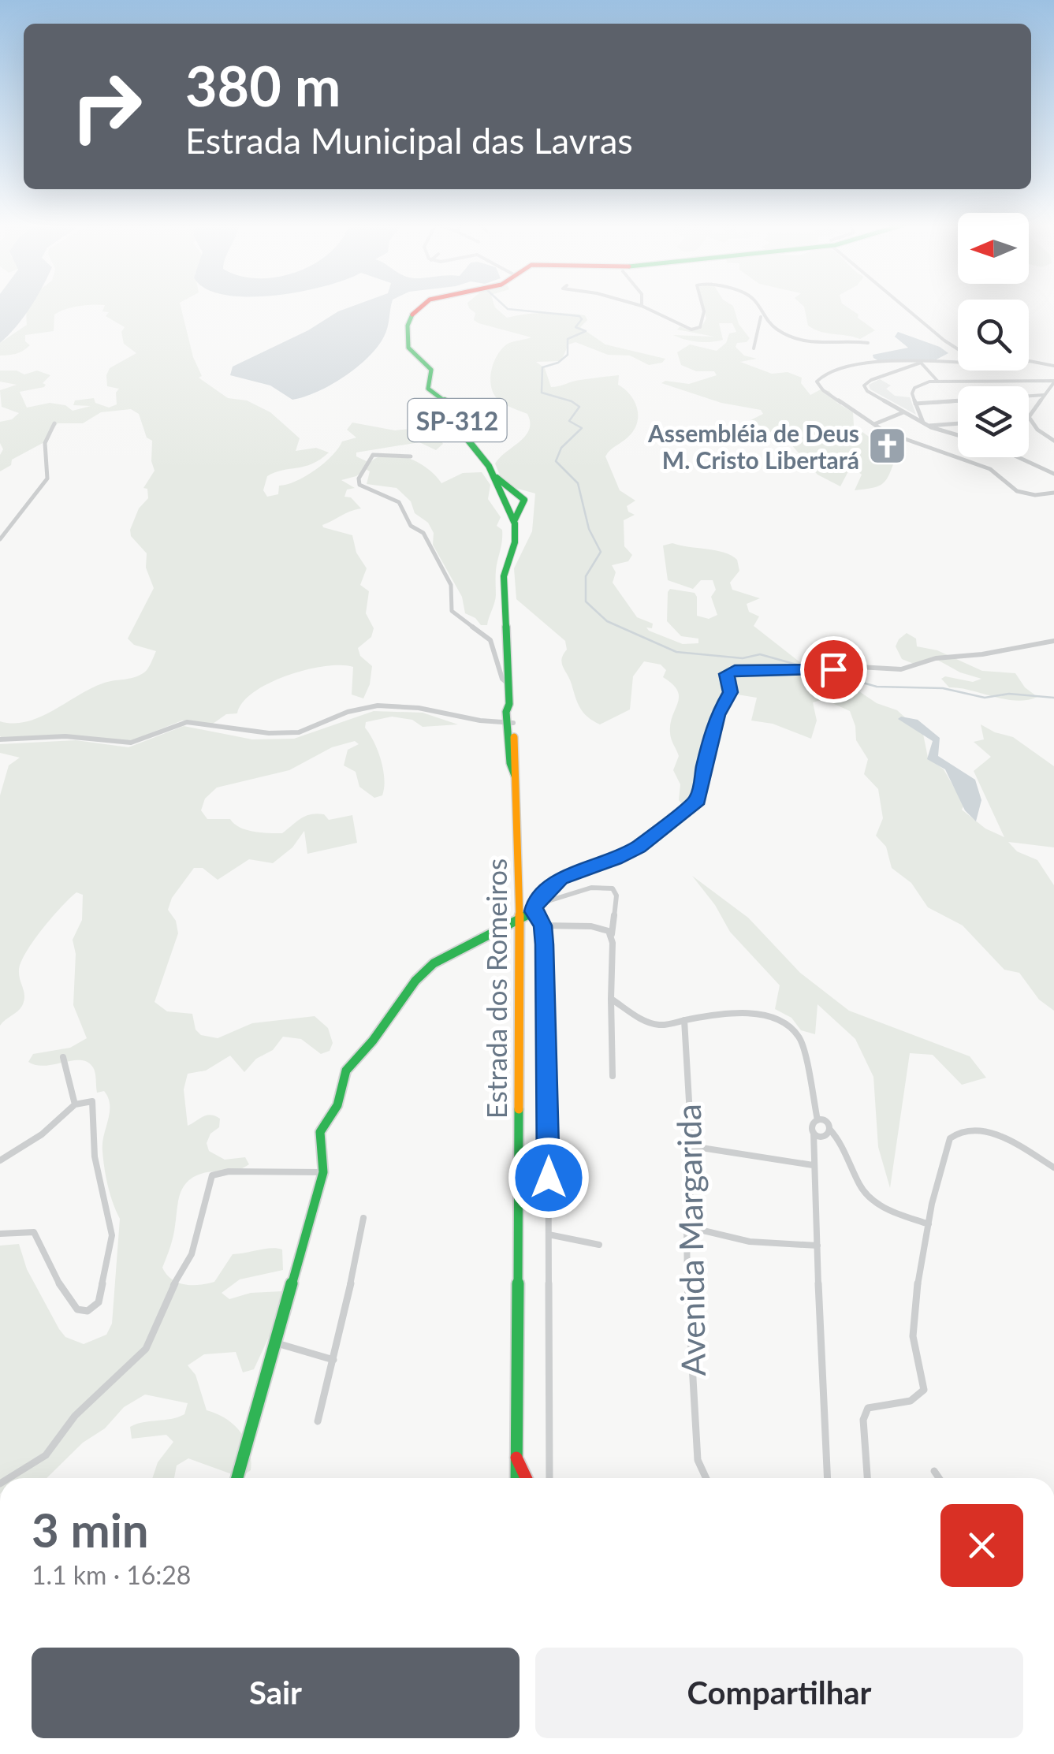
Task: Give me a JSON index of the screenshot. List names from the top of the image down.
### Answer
{
  "streets": {
    "main road": ["SP-312", "Estrada dos Romeiros"],
    "street": ["Avenida Margarida"]
  },
  "crossings": [
    ["SP-312", "Estrada dos Romeiros"]
  ],
  "places": {
    "church": ["Assembléia de Deus M. Cristo Libertará"]
  },
  "north": "left",
  "page": {
    "turn": ["380 m", "Estrada Municipal das Lavras"],
    "heading": ["3 min", "1.1 km · 16:28"],
    "buttons": ["Sair", "Compartilhar"]
  }
}
